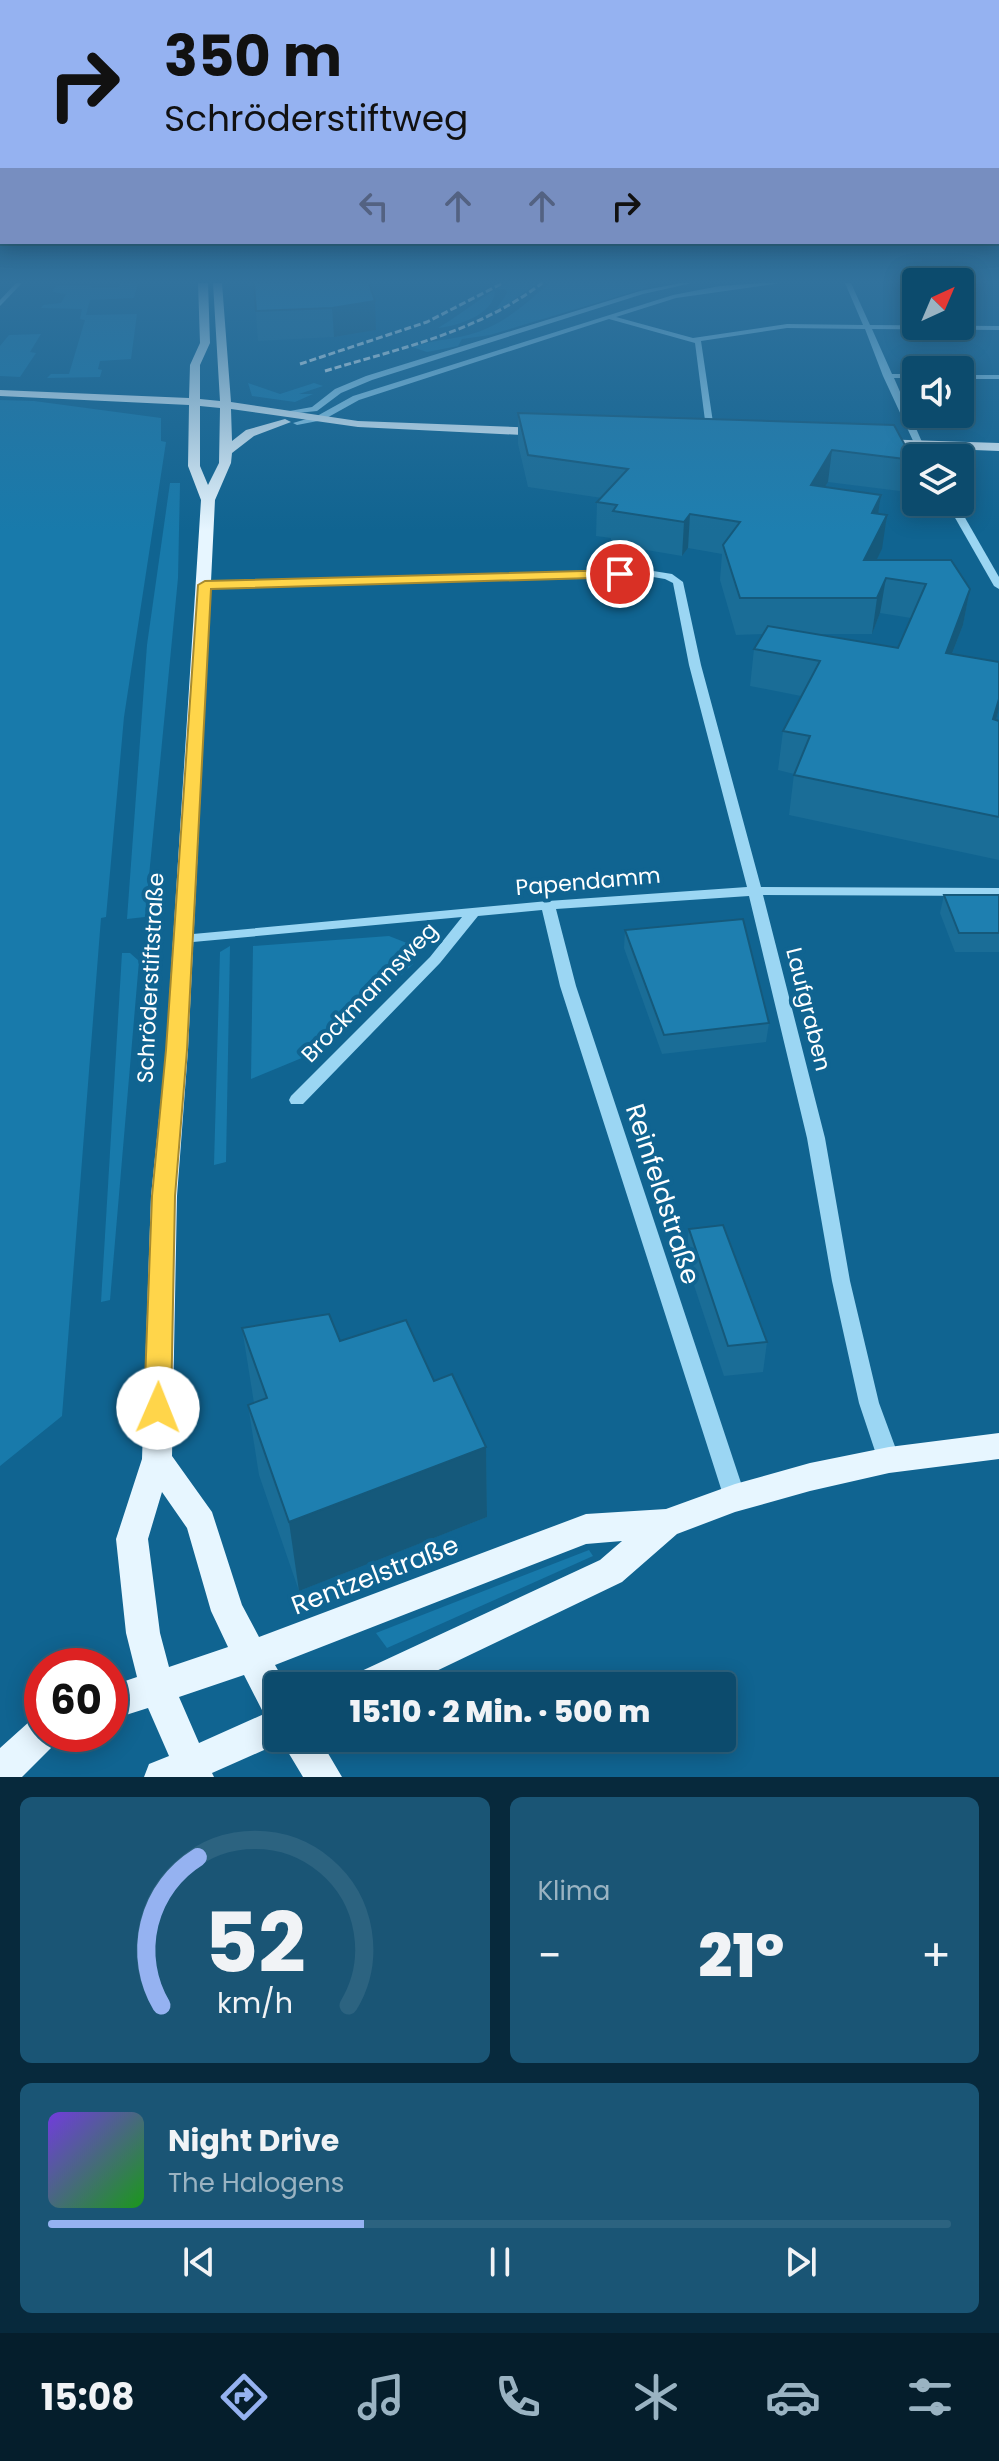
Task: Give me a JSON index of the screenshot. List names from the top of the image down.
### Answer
{
  "streets": {
    "main road": ["Schröderstiftstraße", "Rentzelstraße"],
    "street": [
      "Papendamm",
      "Brockmannsweg",
      "Laufgraben",
      "Reinfeldstraße"
    ]
  },
  "crossings": [
    ["Papendamm", "Schröderstiftstraße"],
    ["Papendamm", "Brockmannsweg"],
    ["Papendamm", "Laufgraben"],
    ["Papendamm", "Reinfeldstraße"],
    ["Schröderstiftstraße", "Laufgraben"],
    ["Schröderstiftstraße", "Rentzelstraße"],
    ["Laufgraben", "Rentzelstraße"],
    ["Reinfeldstraße", "Rentzelstraße"]
  ],
  "north": "top right",
  "page": {
    "turn": ["350 m", "Schröderstiftweg"],
    "limit": "60",
    "trip": "15:10 · 2 Min. · 500 m",
    "tile": "Klima",
    "heat": ["−", "21°", "+"],
    "song": ["Night Drive", "The Halogens"],
    "tabs": "15:08",
    "gauge": ["52", "km/h"]
  }
}
